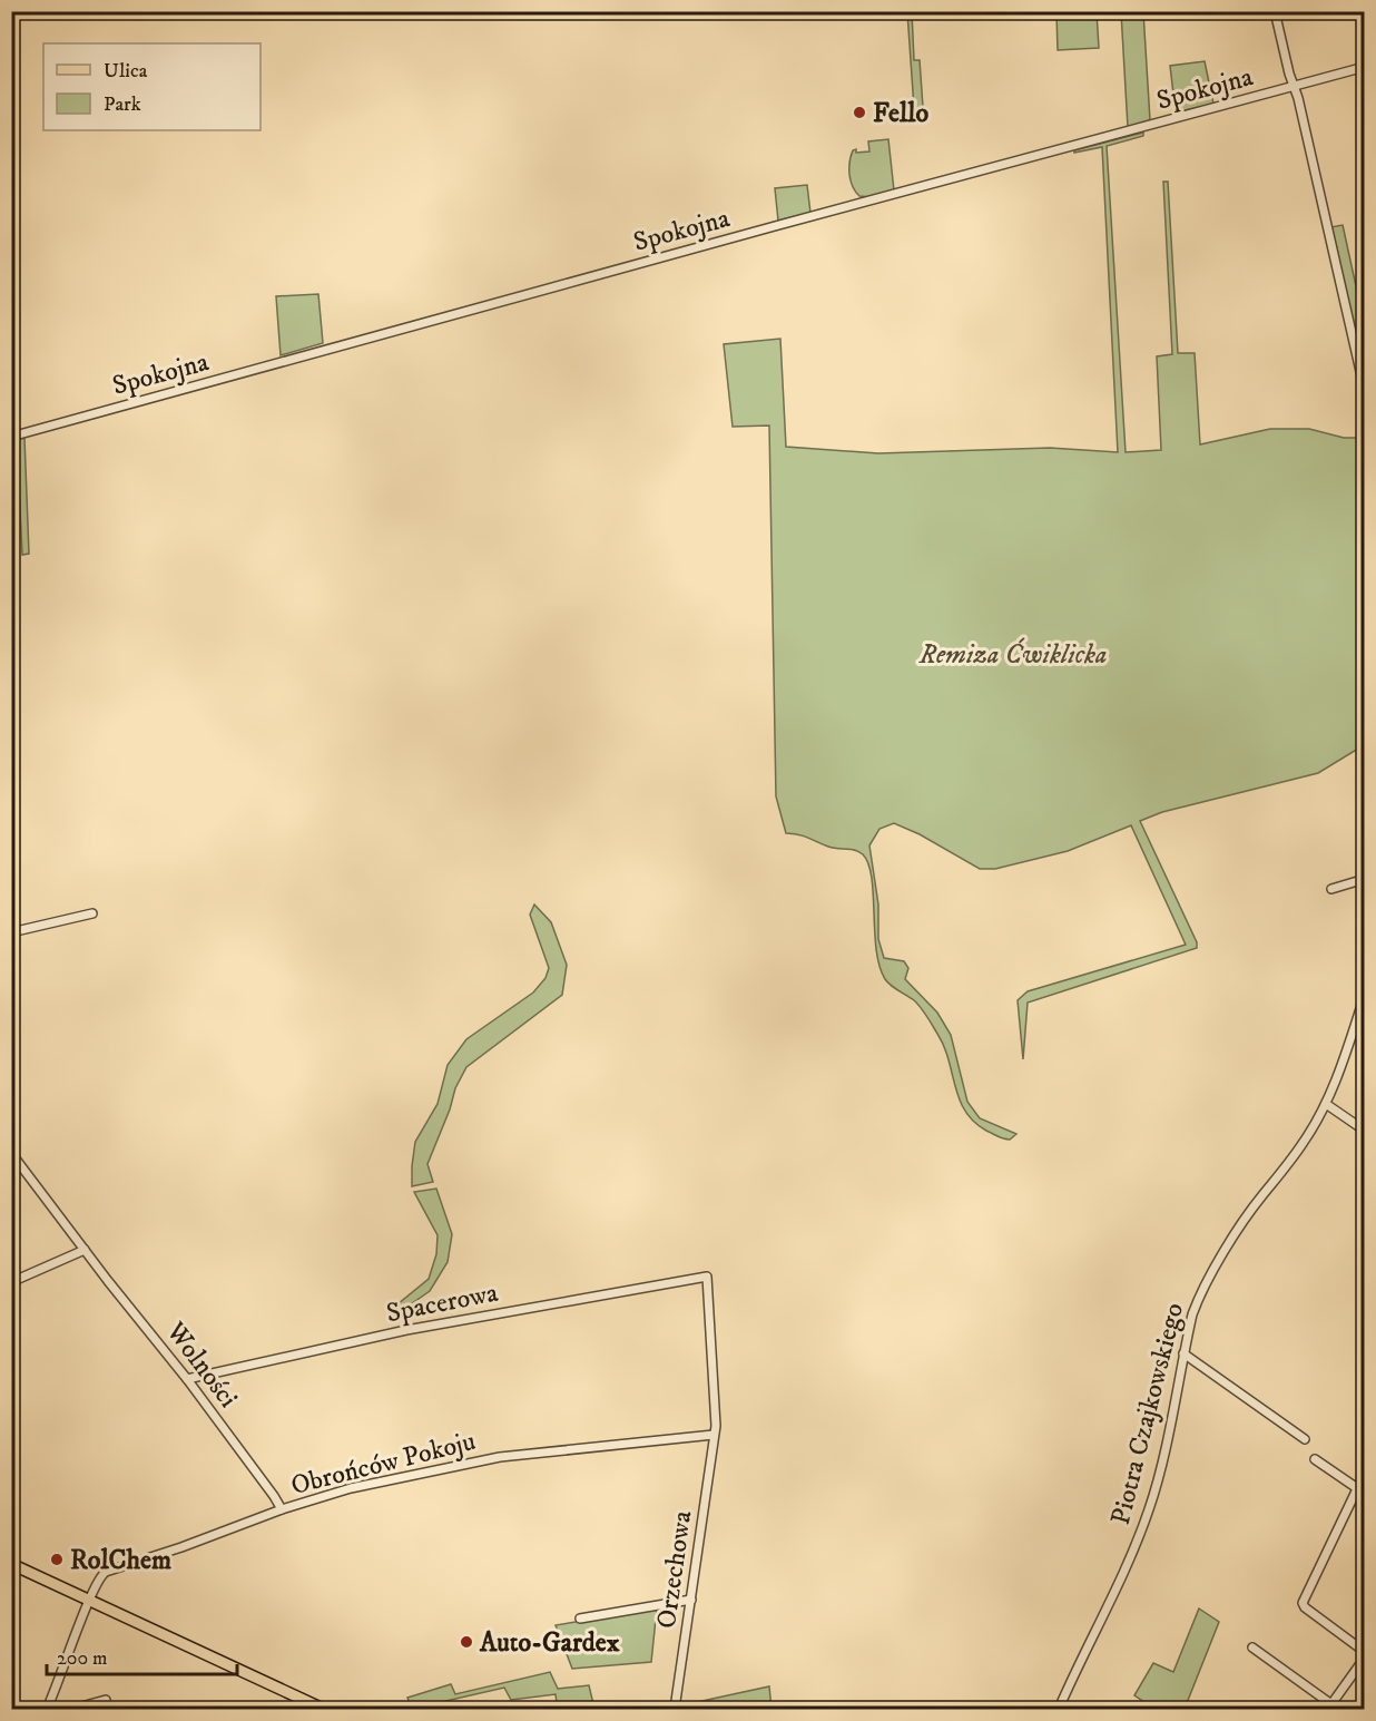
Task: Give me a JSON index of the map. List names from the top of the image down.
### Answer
{
  "streets": {
    "street": [
      "Spokojna",
      "Spacerowa",
      "Wolności",
      "Piotra Czajkowskiego",
      "Obrońców Pokoju",
      "Orzechowa"
    ]
  },
  "crossings": [
    ["Spacerowa", "Wolności"],
    ["Spacerowa", "Orzechowa"],
    ["Wolności", "Obrońców Pokoju"],
    ["Obrońców Pokoju", "Orzechowa"]
  ],
  "parks": ["Remiza Ćwiklicka"],
  "places": ["Fello", "RolChem", "Auto-Gardex"],
  "legend": ["Ulica", "Park"],
  "scale_bar": "200 m"
}
